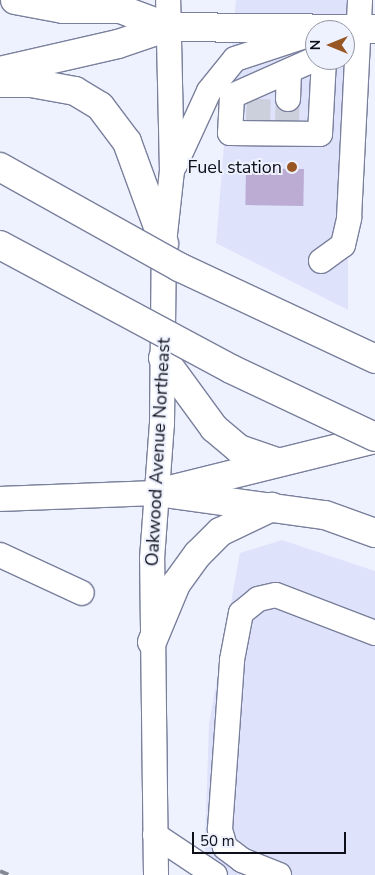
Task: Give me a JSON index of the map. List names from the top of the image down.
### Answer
{
  "streets": {
    "street": ["Oakwood Avenue Northeast"]
  },
  "places": ["Fuel station"],
  "scale_bar": "50 m",
  "north": "left"
}
